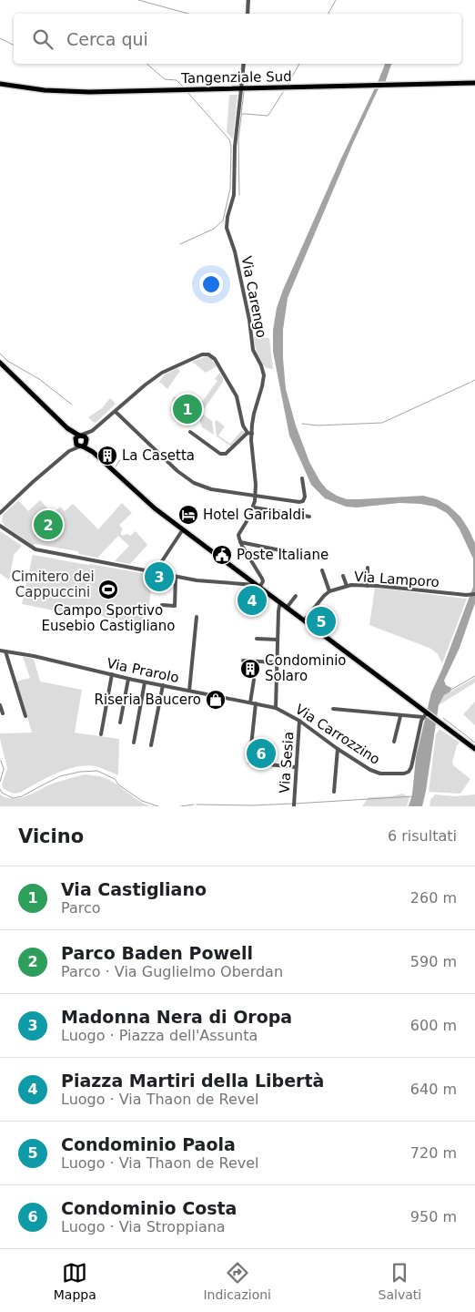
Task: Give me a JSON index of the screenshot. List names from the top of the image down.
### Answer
{
  "streets": {
    "main road": ["Tangenziale Sud"],
    "street": [
      "Via Carengo",
      "Via Lamporo",
      "Via Prarolo",
      "Via Carrozzino",
      "Via Sesia"
    ]
  },
  "crossings": [
    ["Tangenziale Sud", "Via Carengo"],
    ["Via Prarolo", "Via Carrozzino"],
    ["Via Carrozzino", "Via Sesia"]
  ],
  "parks": ["Cimitero dei Cappuccini"],
  "places": {
    "building": ["La Casetta", "Condominio Solaro"],
    "hotel": ["Hotel Garibaldi"],
    "public building": ["Poste Italiane"],
    "sports": ["Campo Sportivo Eusebio Castigliano"],
    "shop": ["Riseria Baucero"]
  },
  "page": {
    "search": "Cerca qui",
    "pins": [
      "1",
      "2",
      "3",
      "4",
      "5",
      "6"
    ],
    "heading": ["Vicino", "6 risultati"],
    "list": [
      {
        "mark": "1",
        "name": "Via Castigliano",
        "note": "Parco",
        "value": "260 m"
      },
      {
        "mark": "2",
        "name": "Parco Baden Powell",
        "note": "Parco · Via Guglielmo Oberdan",
        "value": "590 m"
      },
      {
        "mark": "3",
        "name": "Madonna Nera di Oropa",
        "note": "Luogo · Piazza dell'Assunta",
        "value": "600 m"
      },
      {
        "mark": "4",
        "name": "Piazza Martiri della Libertà",
        "note": "Luogo · Via Thaon de Revel",
        "value": "640 m"
      },
      {
        "mark": "5",
        "name": "Condominio Paola",
        "note": "Luogo · Via Thaon de Revel",
        "value": "720 m"
      },
      {
        "mark": "6",
        "name": "Condominio Costa",
        "note": "Luogo · Via Stroppiana",
        "value": "950 m"
      }
    ],
    "nav": ["Mappa", "Indicazioni", "Salvati"]
  }
}
